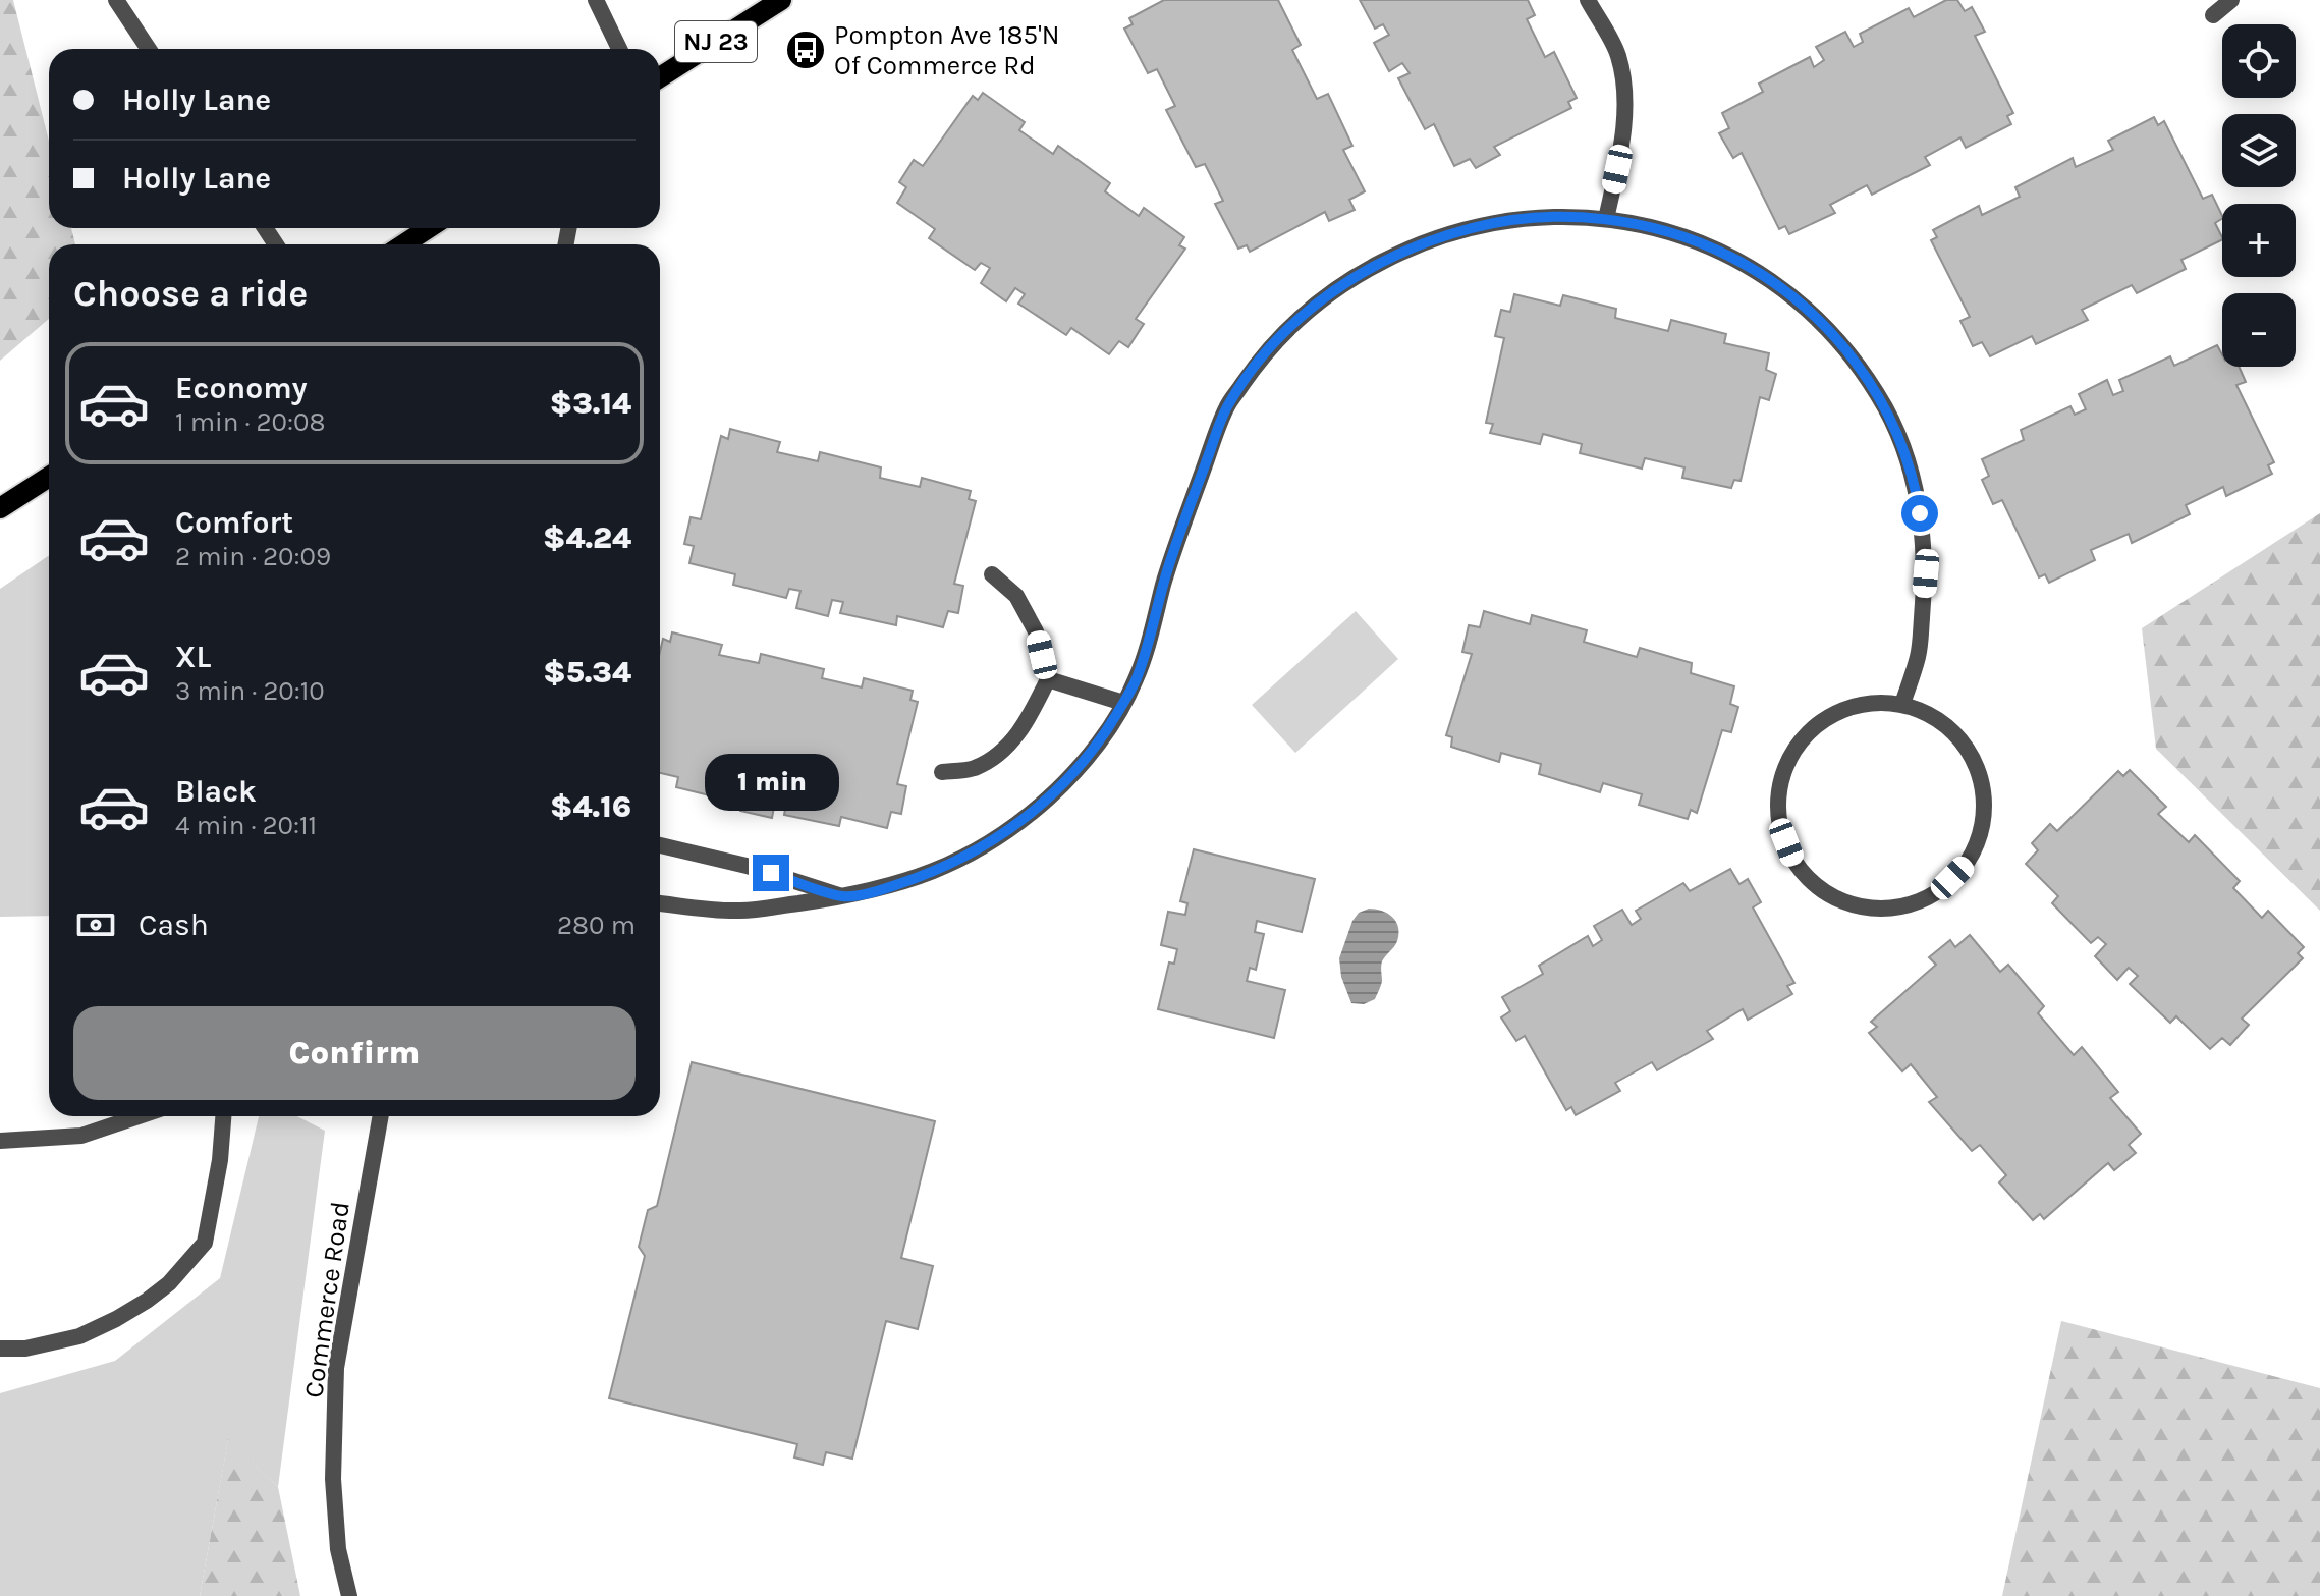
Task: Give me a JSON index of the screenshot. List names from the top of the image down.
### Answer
{
  "streets": {
    "main road": ["NJ 23"],
    "street": ["Commerce Road"]
  },
  "places": {
    "bus stop": ["Pompton Ave 185'N Of Commerce Rd"]
  },
  "page": {
    "map_buttons": ["+", "−"],
    "banner": ["Holly Lane", "Holly Lane"],
    "heading": "Choose a ride",
    "list": [
      {
        "name": "Economy",
        "note": "1 min · 20:08",
        "value": "$3.14"
      },
      {
        "name": "Comfort",
        "note": "2 min · 20:09",
        "value": "$4.24"
      },
      {
        "name": "XL",
        "note": "3 min · 20:10",
        "value": "$5.34"
      },
      {
        "name": "Black",
        "note": "4 min · 20:11",
        "value": "$4.16"
      }
    ],
    "bubble": "1 min",
    "pay": ["Cash", "280 m"],
    "buttons": "Confirm"
  }
}
